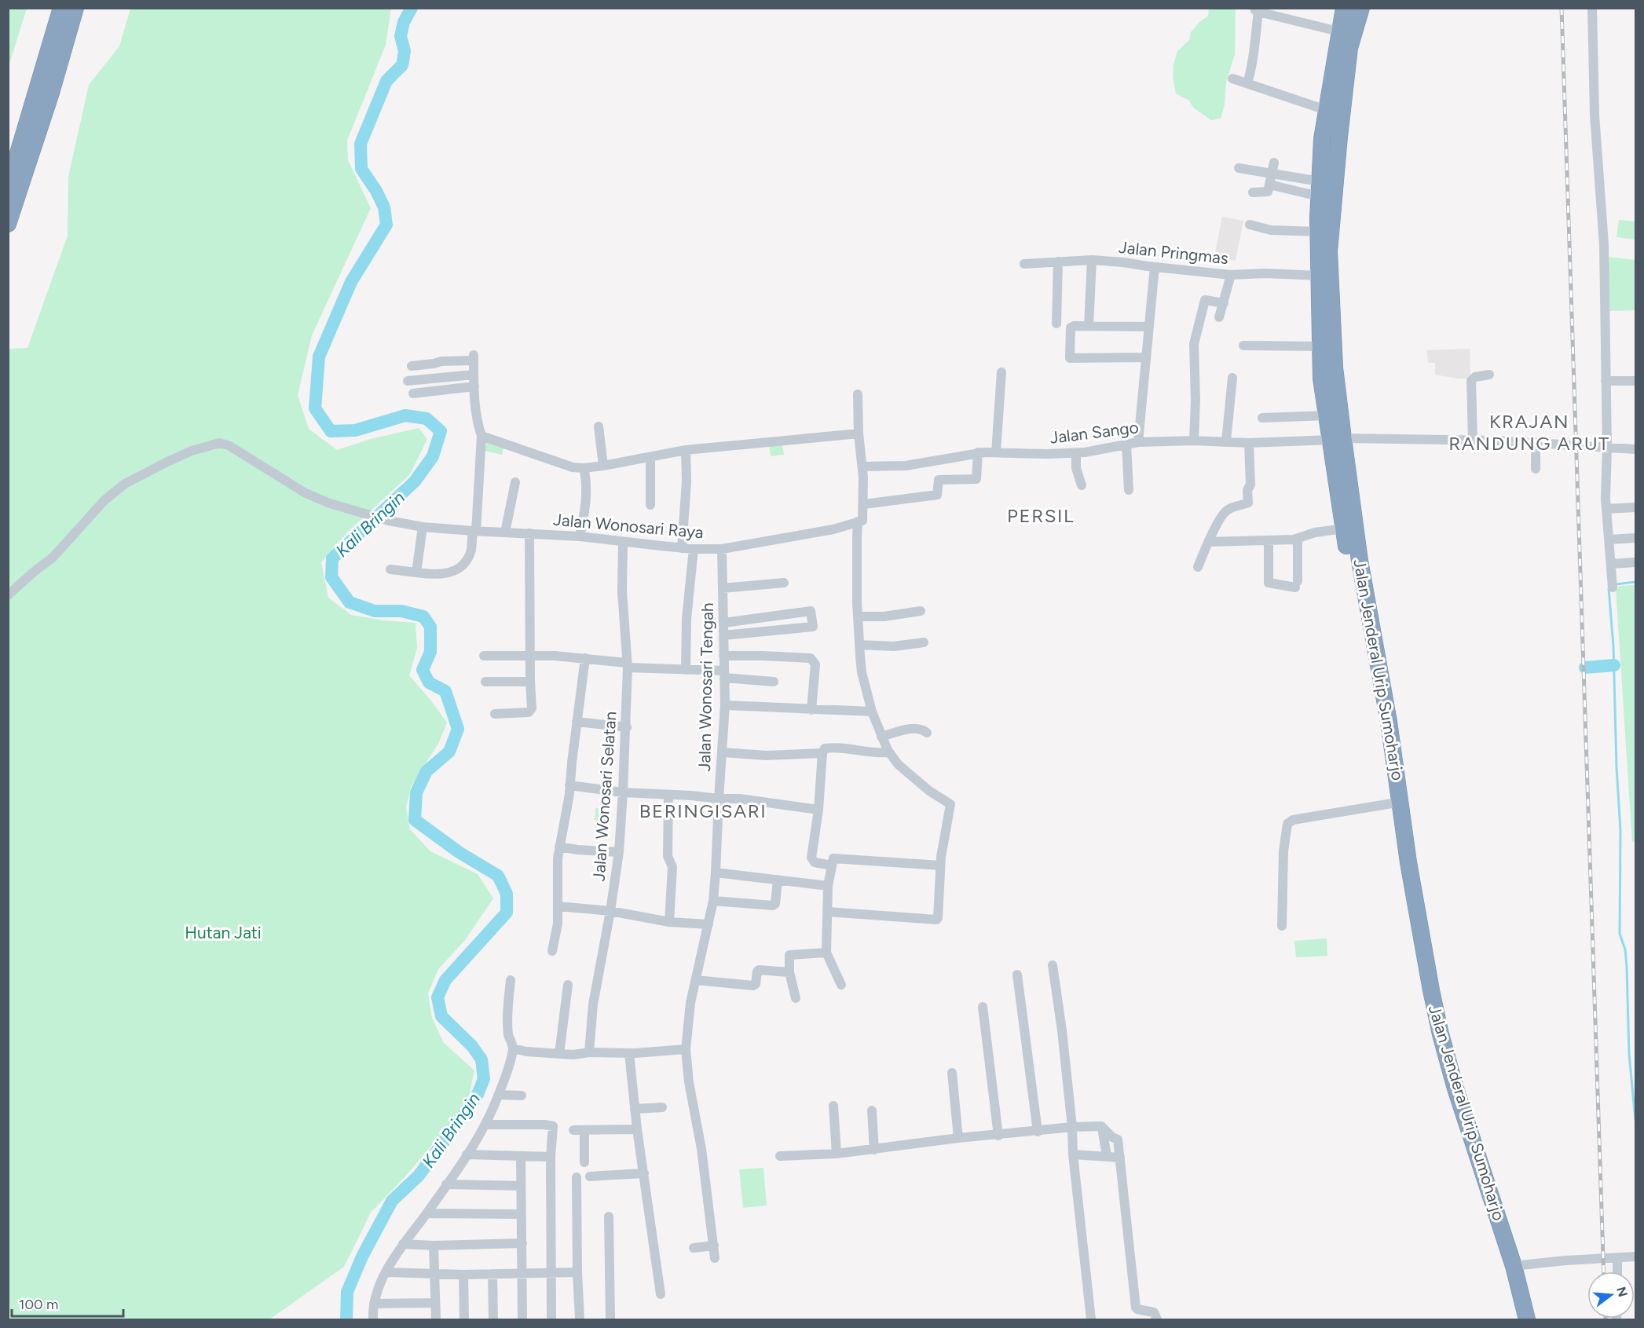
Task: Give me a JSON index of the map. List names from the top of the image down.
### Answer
{
  "streets": {
    "highway": ["Jalan Jenderal Urip Sumoharjo"],
    "street": [
      "Jalan Pringmas",
      "Jalan Sango",
      "Jalan Wonosari Raya",
      "Jalan Wonosari Tengah",
      "Jalan Wonosari Selatan"
    ]
  },
  "crossings": [
    ["Jalan Pringmas", "Jalan Jenderal Urip Sumoharjo"],
    ["Jalan Sango", "Jalan Jenderal Urip Sumoharjo"],
    ["Jalan Wonosari Raya", "Jalan Wonosari Tengah"],
    ["Jalan Wonosari Raya", "Jalan Wonosari Selatan"]
  ],
  "districts": ["KRAJAN RANDUNG ARUT", "PERSIL", "BERINGISARI"],
  "water": ["Kali Bringin"],
  "parks": ["Hutan Jati"],
  "scale_bar": "100 m",
  "north": "right"
}
